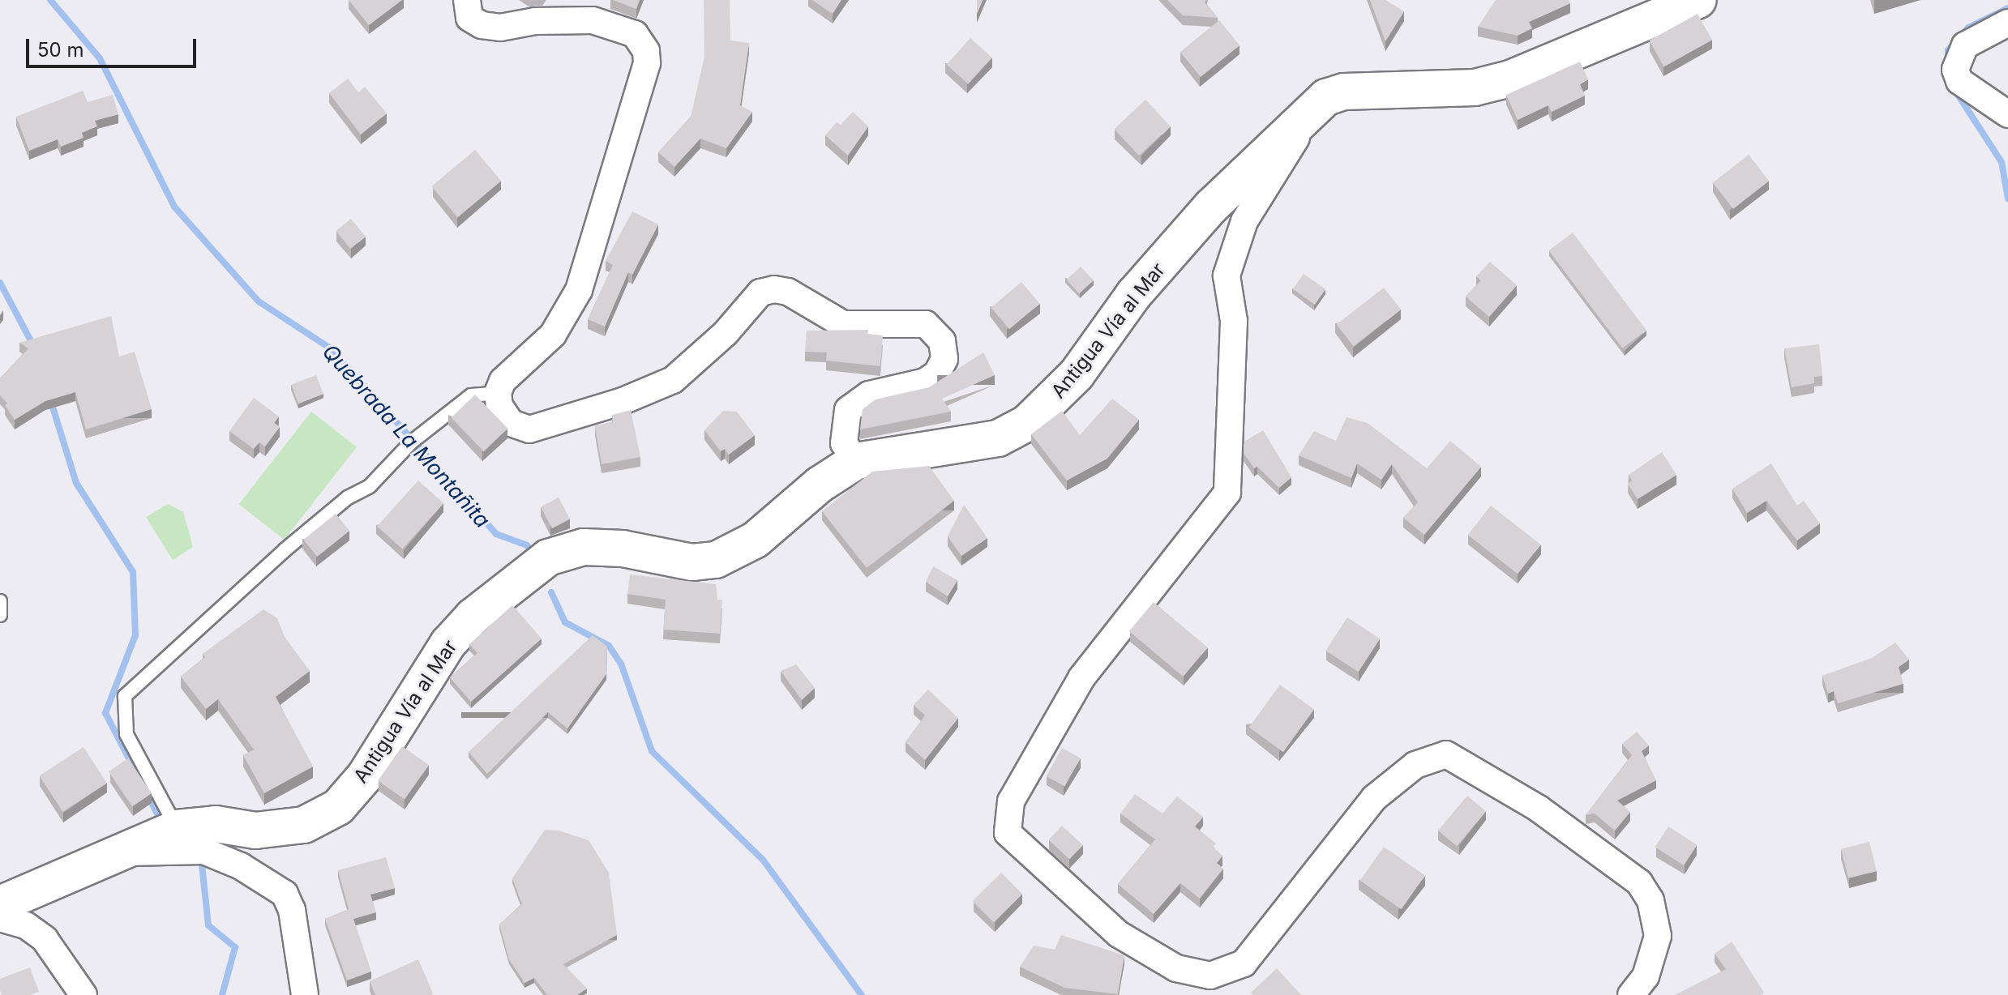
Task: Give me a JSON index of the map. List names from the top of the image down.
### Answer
{
  "streets": {
    "main road": ["Antigua Vía al Mar"]
  },
  "water": ["Quebrada La Montañita"],
  "scale_bar": "50 m"
}
